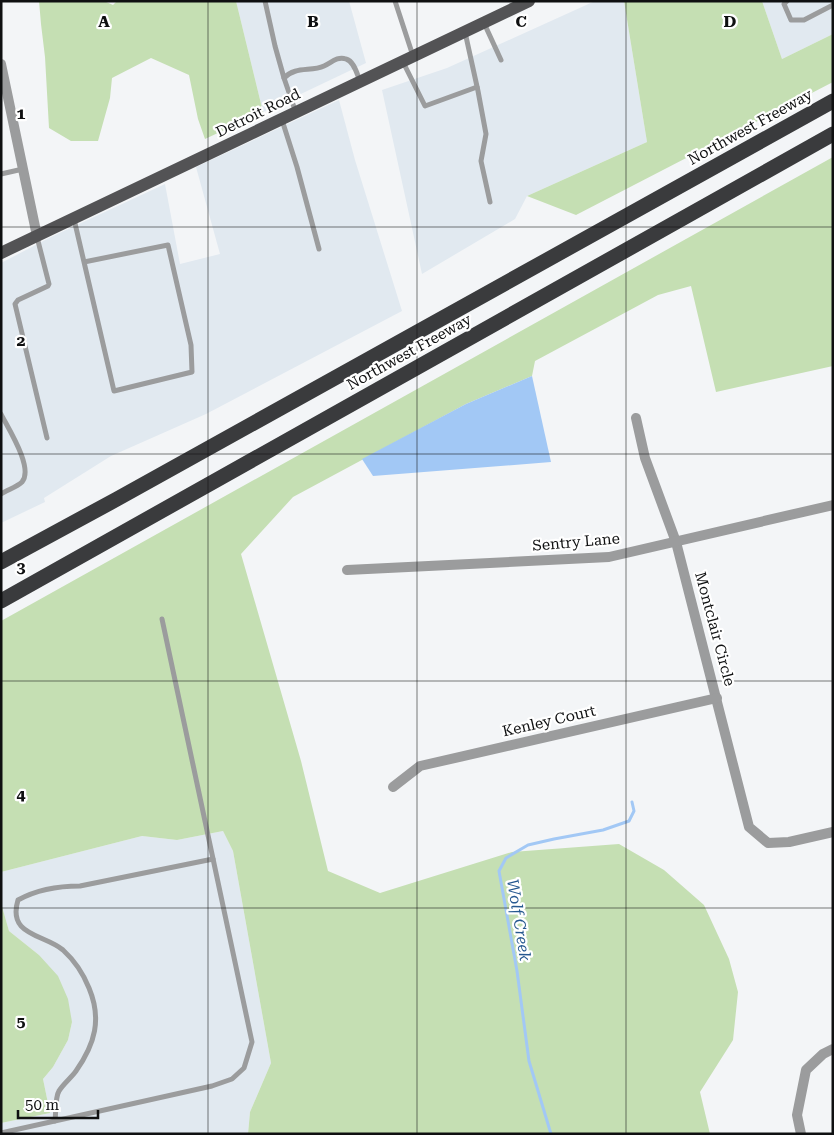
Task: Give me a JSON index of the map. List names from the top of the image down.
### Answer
{
  "streets": {
    "highway": ["Northwest Freeway"],
    "main road": ["Detroit Road"],
    "street": ["Sentry Lane", "Montclair Circle", "Kenley Court"]
  },
  "crossings": [
    ["Sentry Lane", "Montclair Circle"],
    ["Montclair Circle", "Kenley Court"]
  ],
  "water": ["Wolf Creek"],
  "scale_bar": "50 m",
  "grid": {
    "columns": [
      "A",
      "B",
      "C",
      "D"
    ],
    "rows": [
      "1",
      "2",
      "3",
      "4",
      "5"
    ]
  }
}
